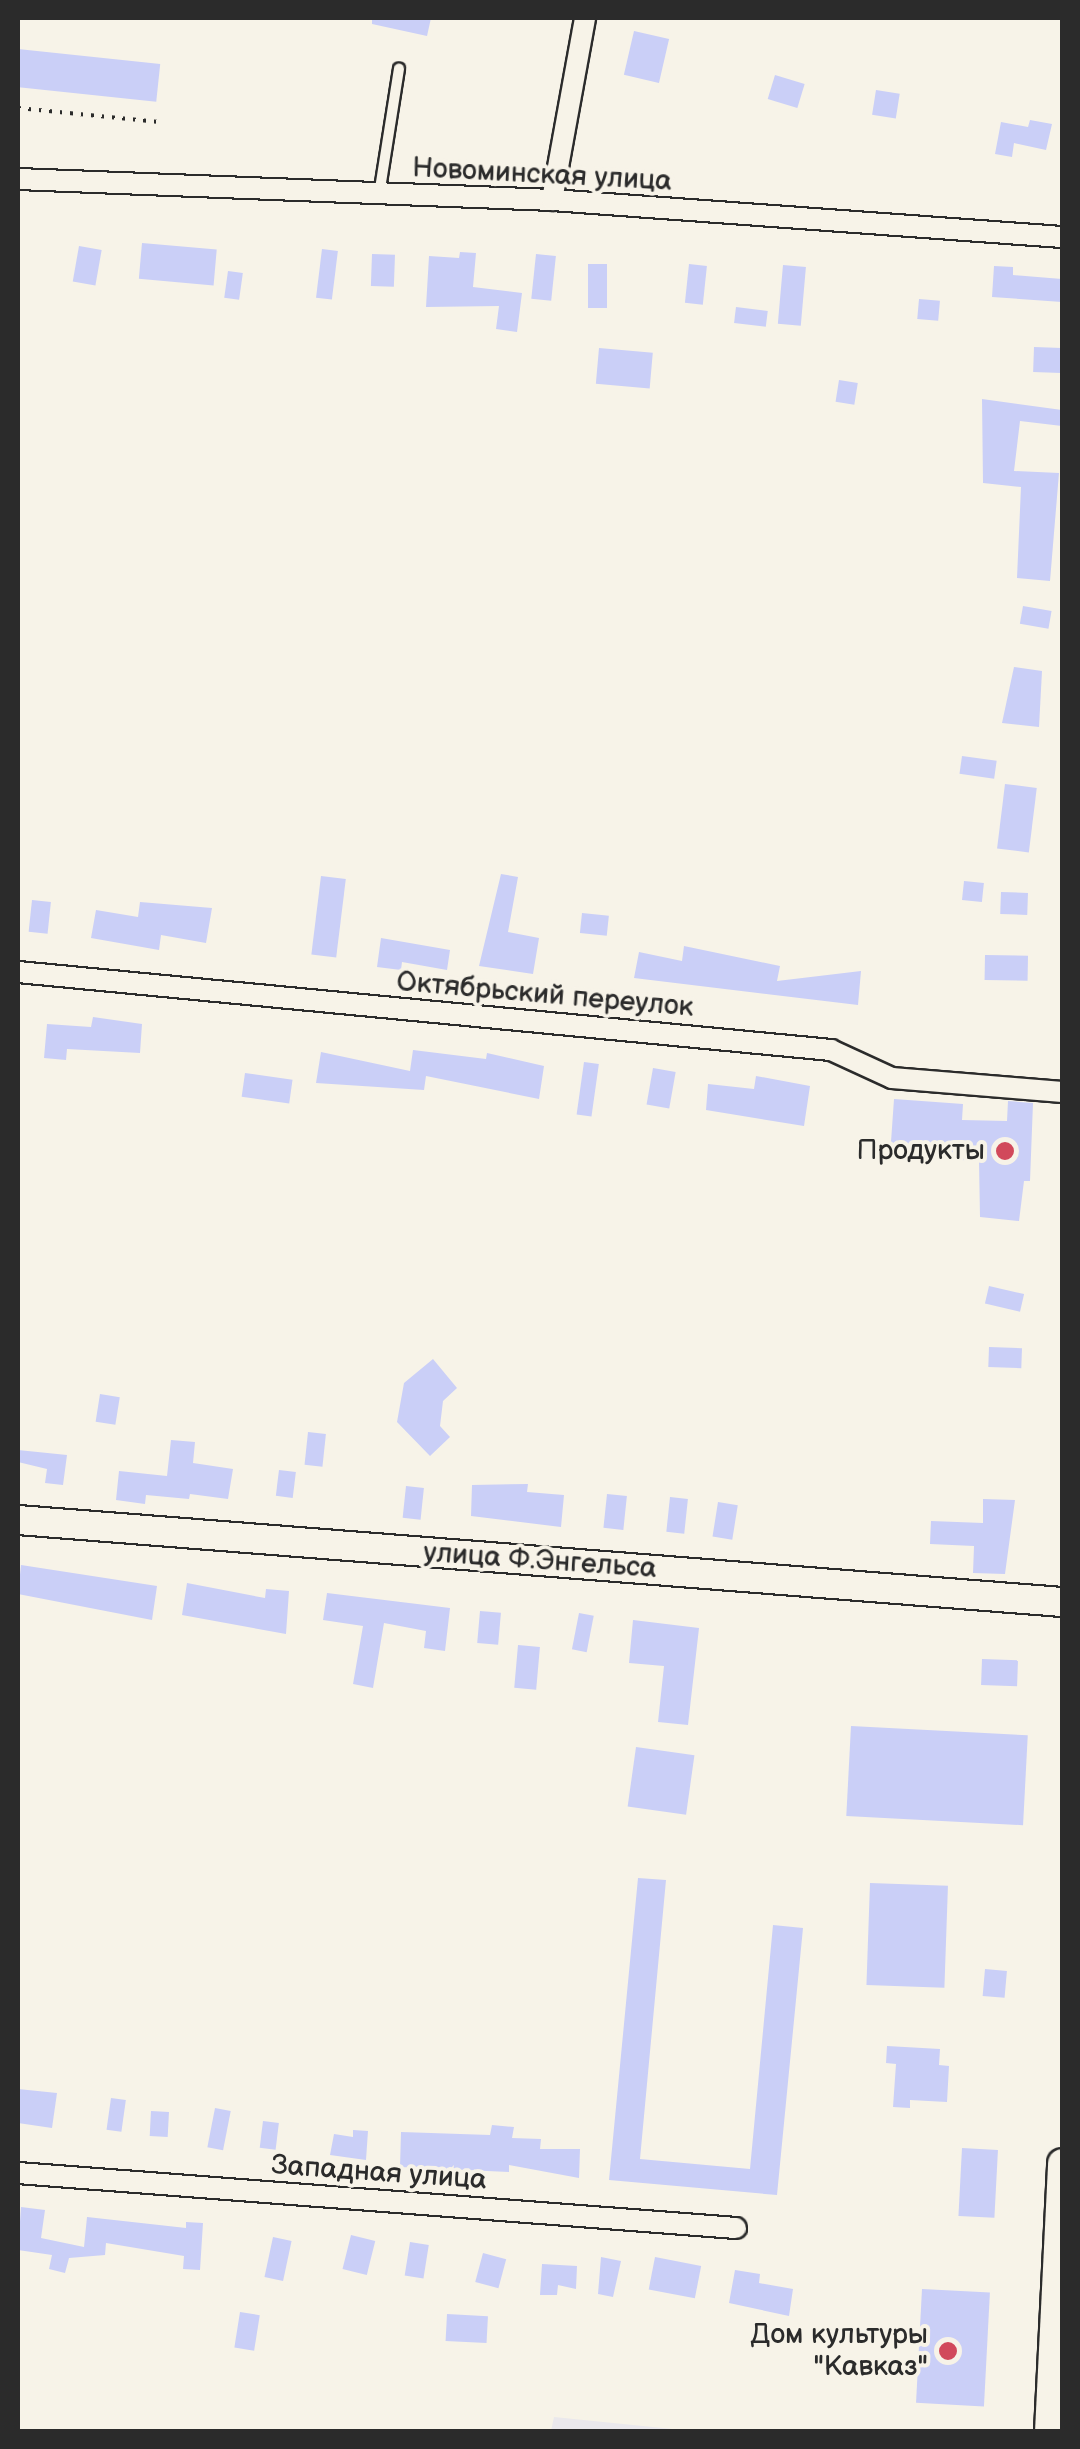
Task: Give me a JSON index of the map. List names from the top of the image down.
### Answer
{
  "streets": {
    "main road": ["улица Ф.Энгельса"],
    "street": ["Новоминская улица", "Октябрьский переулок", "Западная улица"]
  },
  "places": ["Продукты", "Дом культуры \"Кавказ\""]
}
